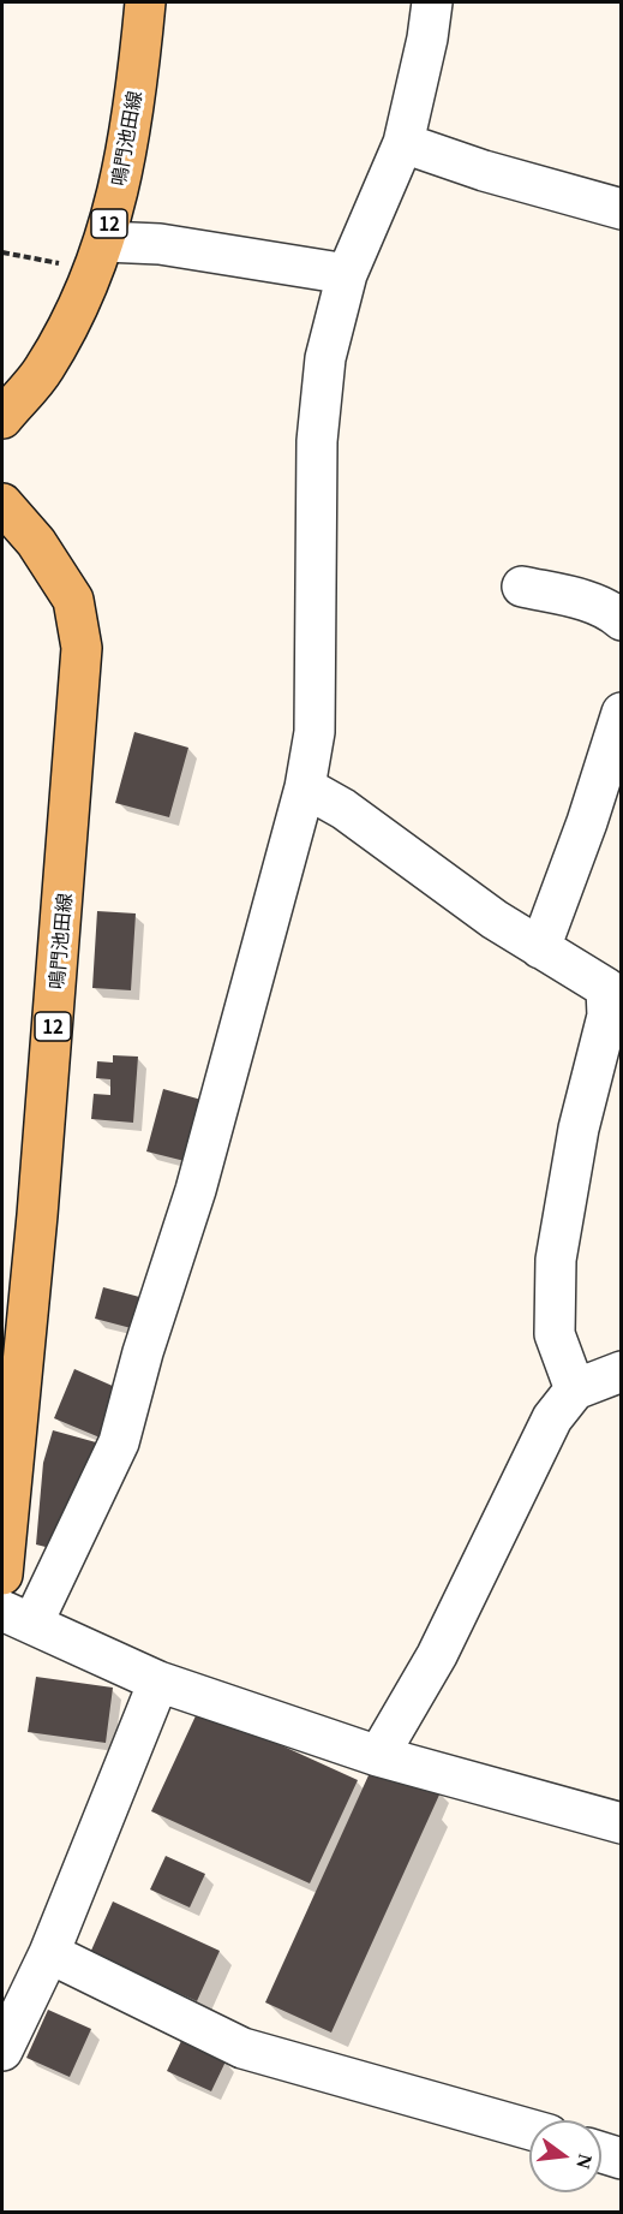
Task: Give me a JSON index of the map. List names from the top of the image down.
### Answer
{
  "streets": {
    "main road": ["鳴門池田線", "12"]
  },
  "north": "right"
}
